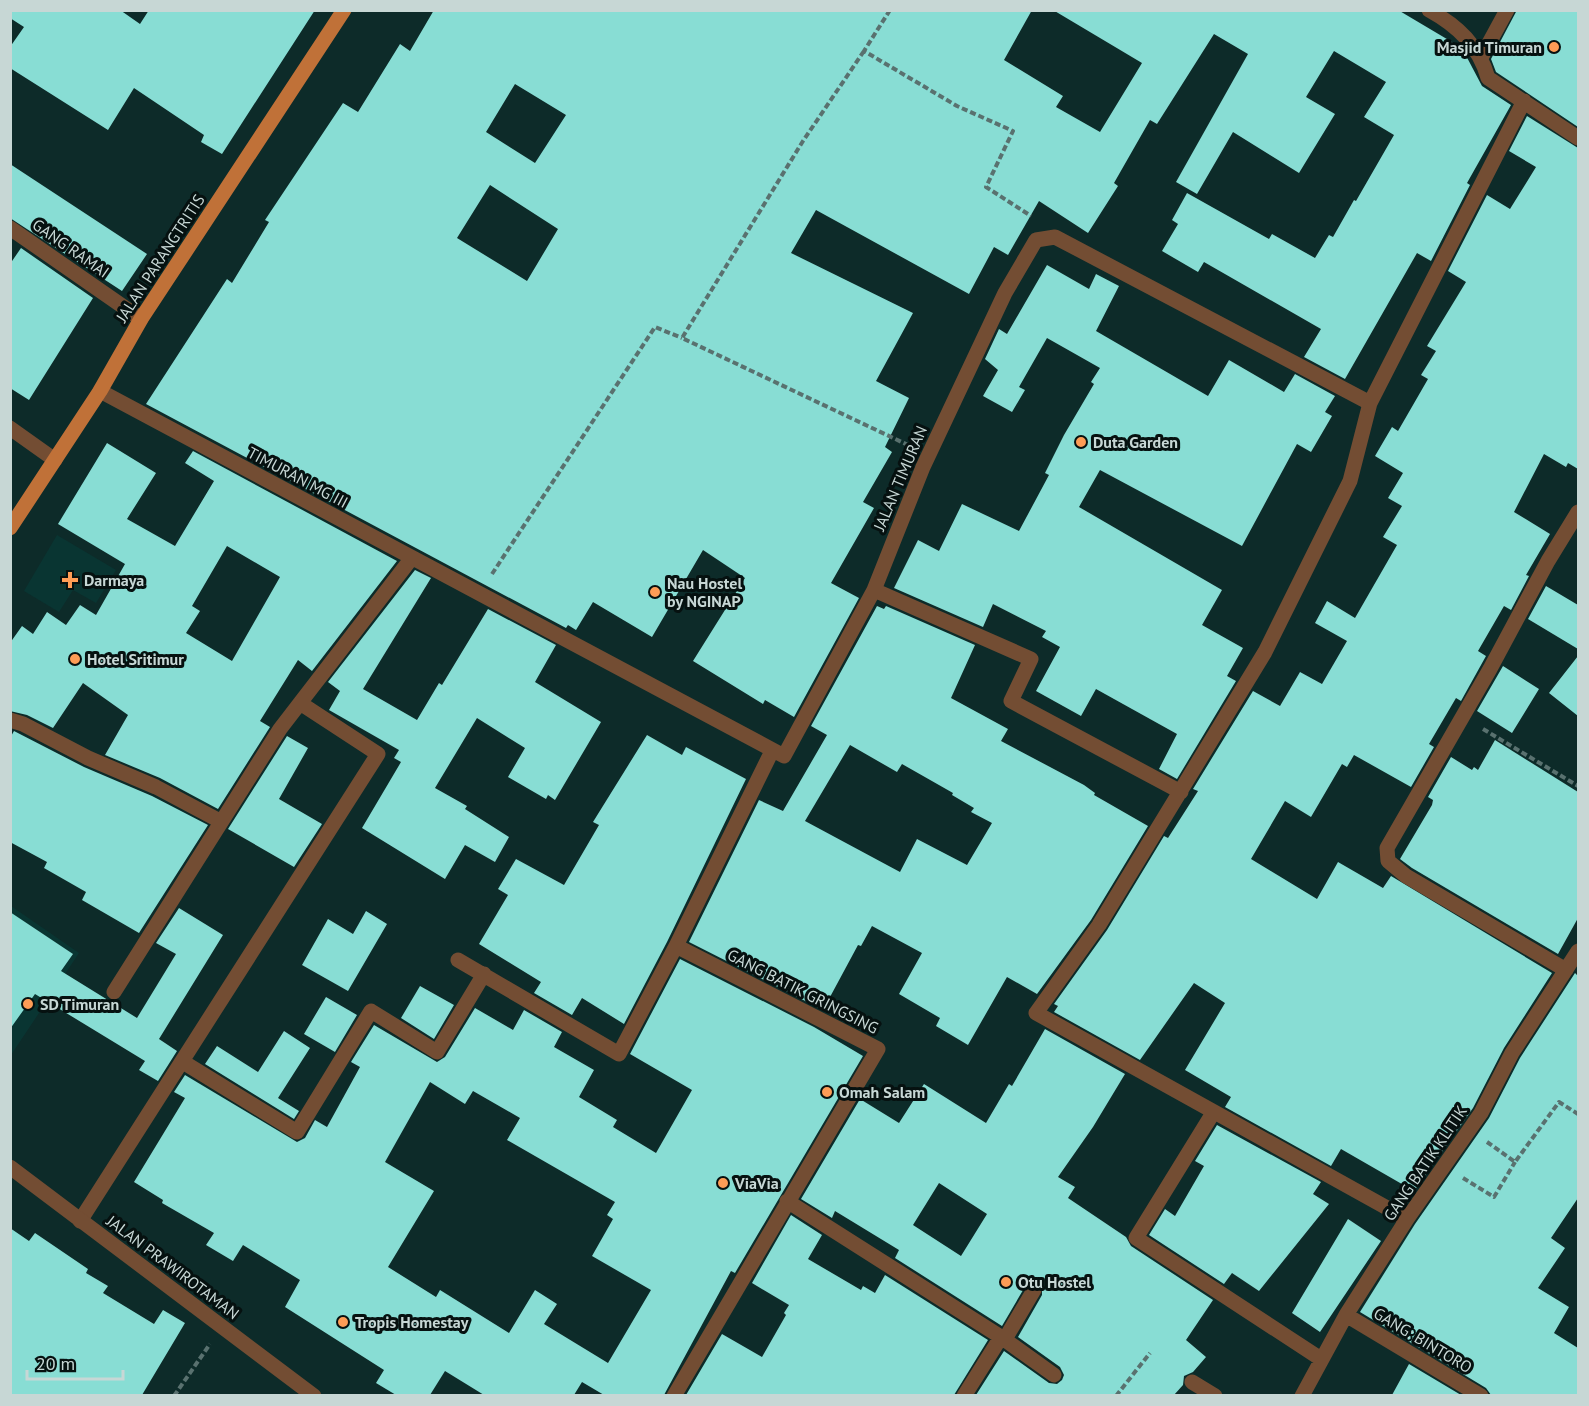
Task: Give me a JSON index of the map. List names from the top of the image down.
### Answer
{
  "streets": {
    "main road": ["JALAN PARANGTRITIS"],
    "street": [
      "GANG RAMAI",
      "TIMURAN MG III",
      "JALAN TIMURAN",
      "GANG BATIK GRINGSING",
      "GANG BATIK KLITIK",
      "JALAN PRAWIROTAMAN",
      "GANG: BINTORO"
    ]
  },
  "crossings": [
    ["GANG RAMAI", "JALAN PARANGTRITIS"],
    ["JALAN PARANGTRITIS", "TIMURAN MG III"],
    ["GANG BATIK KLITIK", "GANG: BINTORO"]
  ],
  "places": {
    "other": [
      "Masjid Timuran",
      "Duta Garden",
      "Nau Hostel by NGINAP",
      "Hotel Sritimur",
      "SD Timuran",
      "Omah Salam",
      "ViaVia",
      "Otu Hostel",
      "Tropis Homestay"
    ],
    "health": ["Darmaya"]
  },
  "scale_bar": "20 m"
}
